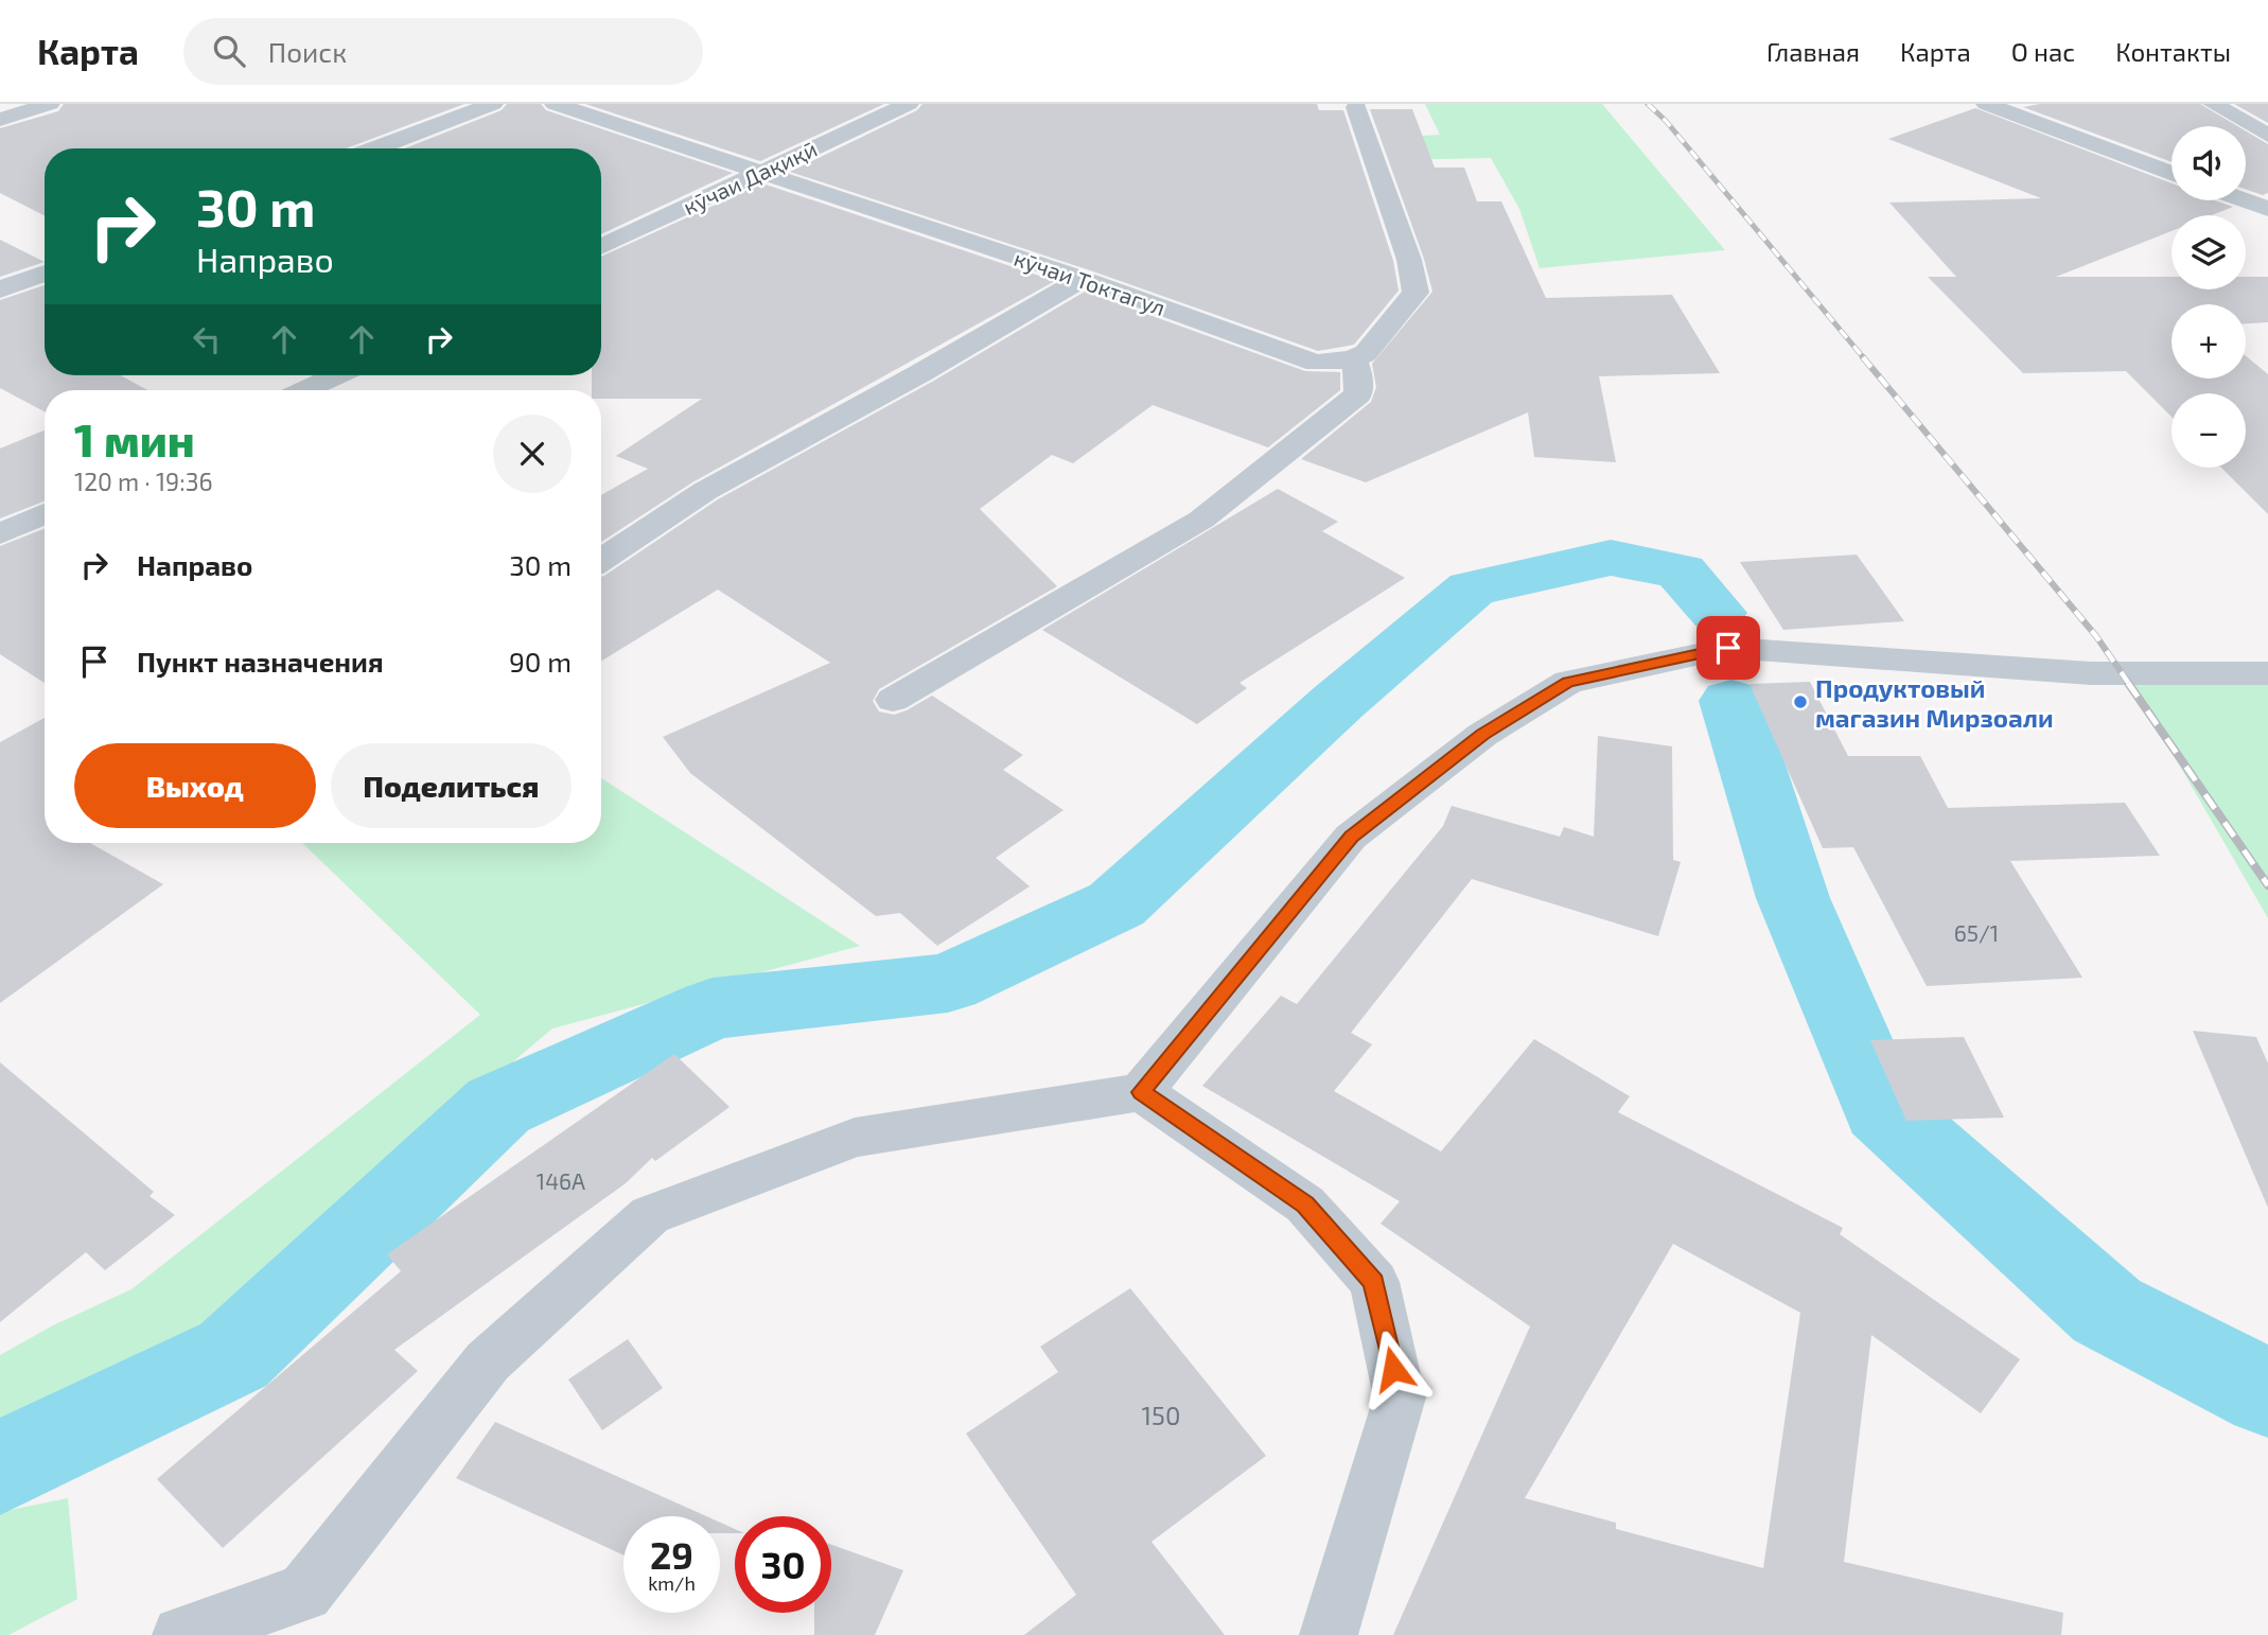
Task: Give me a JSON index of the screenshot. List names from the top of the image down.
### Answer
{
  "streets": {
    "street": ["кӯчаи Дақиқӣ", "кӯчаи Токтагул"]
  },
  "crossings": [
    ["кӯчаи Дақиқӣ", "кӯчаи Токтагул"]
  ],
  "places": ["Продуктовый магазин Мирзоали"],
  "house_numbers": ["65/1", "146А", "150"],
  "page": {
    "header": "Карта",
    "search": "Поиск",
    "nav": [
      "Главная",
      "Карта",
      "О нас",
      "Контакты"
    ],
    "map_buttons": ["+", "−"],
    "turn": ["30 m", "Направо"],
    "heading": ["1 мин", "120 m · 19:36"],
    "list": [
      {
        "name": "Направо",
        "value": "30 m"
      },
      {
        "name": "Пункт назначения",
        "value": "90 m"
      }
    ],
    "buttons": ["Выход", "Поделиться"],
    "speed": "29 km/h",
    "limit": "30"
  }
}
